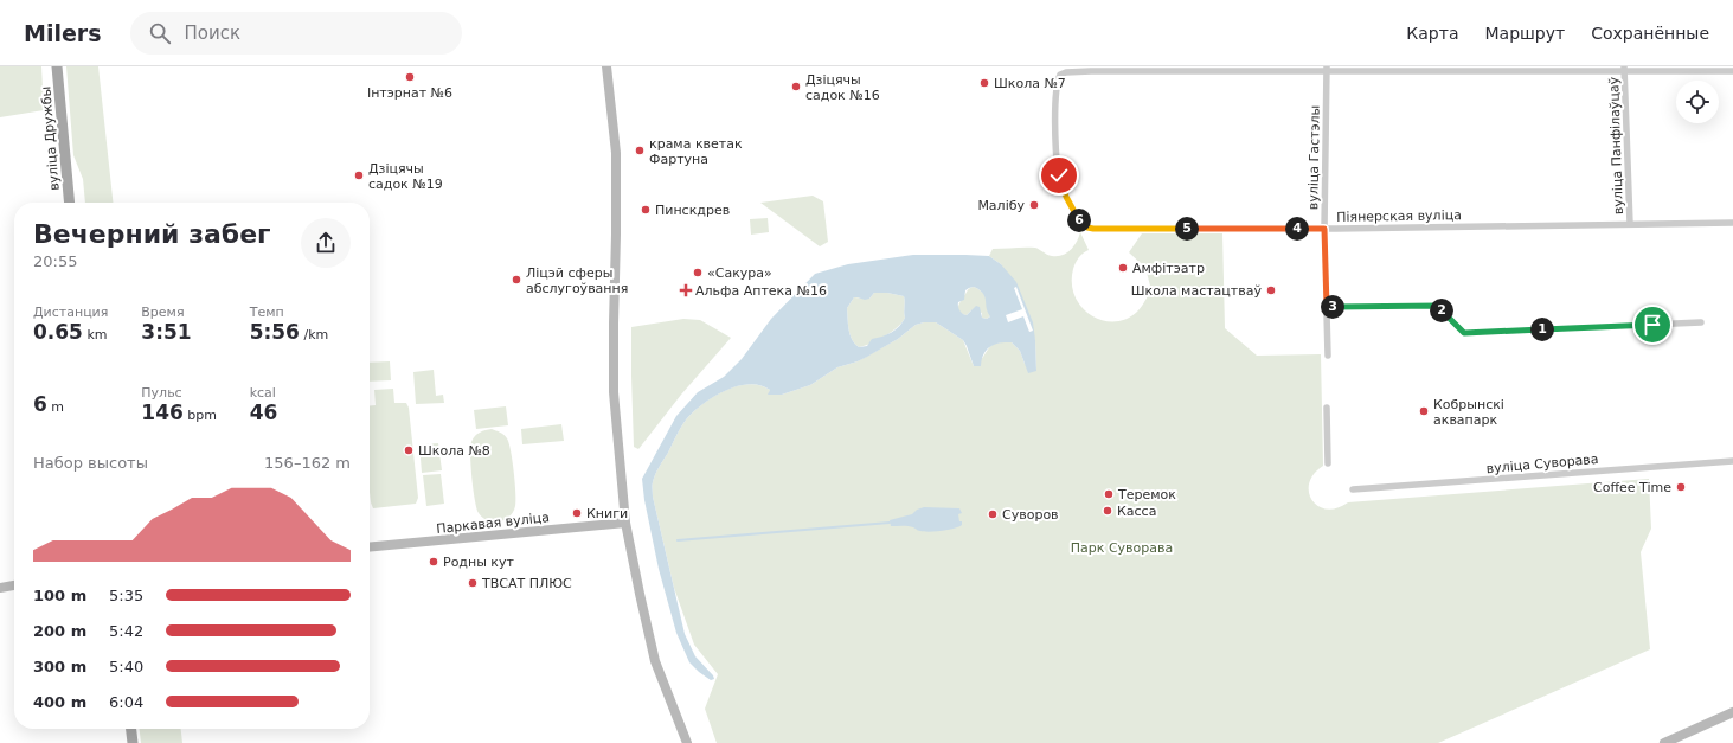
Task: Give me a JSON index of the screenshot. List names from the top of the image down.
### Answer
{
  "streets": {
    "main road": ["вуліца Дружбы"],
    "street": [
      "вуліца Панфілаўцаў",
      "вуліца Гастэлы",
      "Піянерская вуліца",
      "вуліца Суворава",
      "Паркавая вуліца"
    ]
  },
  "crossings": [
    ["вуліца Панфілаўцаў", "Піянерская вуліца"],
    ["вуліца Гастэлы", "Піянерская вуліца"]
  ],
  "parks": ["Парк Суворава"],
  "places": {
    "other": [
      "Інтэрнат №6",
      "Школа №7",
      "Дзіцячы садок №16",
      "крама кветак Фартуна",
      "Дзіцячы садок №19",
      "Малібу",
      "Пинскдрев",
      "Амфітэатр",
      "«Сакура»",
      "Ліцэй сферы абслугоўвання",
      "Школа мастацтваў",
      "Кобрынскі аквапарк",
      "Школа №8",
      "Coffee Time",
      "Теремок",
      "Касса",
      "Книги",
      "Суворов",
      "Родны кут",
      "ТВСАТ ПЛЮС"
    ],
    "health": ["Альфа Аптека №16"]
  },
  "page": {
    "header": "Milers",
    "search": "Поиск",
    "nav": ["Карта", "Маршрут", "Сохранённые"],
    "heading": ["Вечерний забег", "20:55"],
    "pins": [
      "6",
      "4",
      "5",
      "3",
      "2",
      "1"
    ],
    "stats": [
      ["Дистанция", "0.65 km"],
      ["Время", "3:51"],
      ["Темп", "5:56 /km"],
      ["6 m"],
      ["Пульс", "146 bpm"],
      ["kcal", "46"]
    ],
    "chart": ["Набор высоты", "156–162 m"],
    "list": [
      {
        "name": "100 m",
        "note": "5:35"
      },
      {
        "name": "200 m",
        "note": "5:42"
      },
      {
        "name": "300 m",
        "note": "5:40"
      },
      {
        "name": "400 m",
        "note": "6:04"
      }
    ]
  }
}
